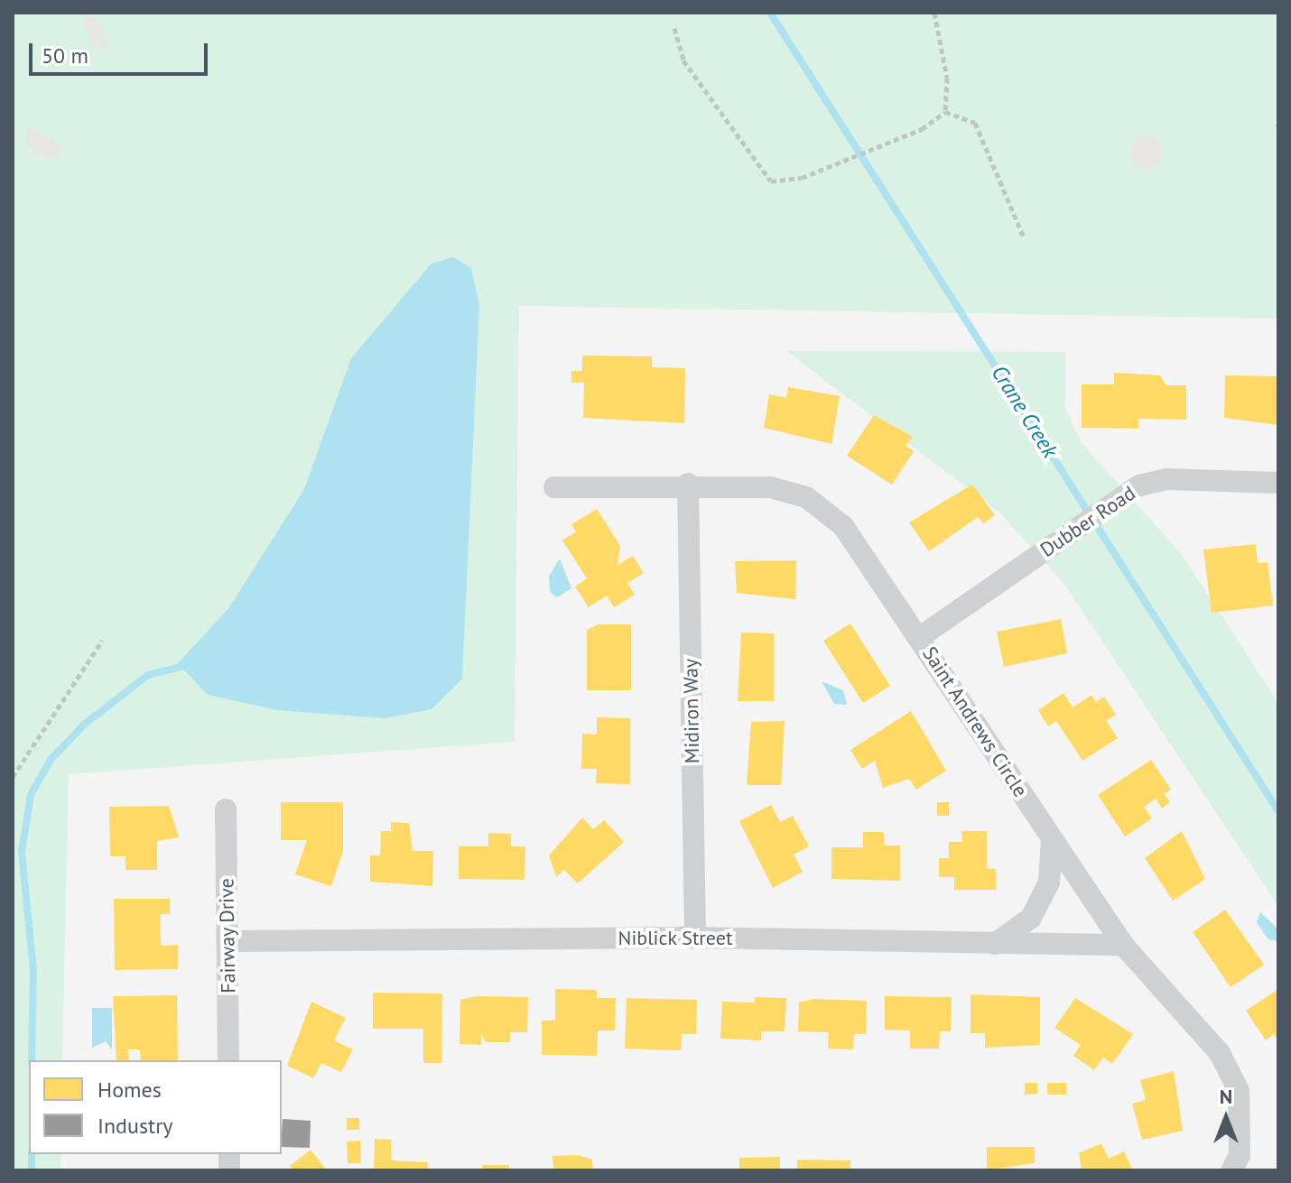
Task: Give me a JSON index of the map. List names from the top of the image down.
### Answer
{
  "streets": {
    "street": [
      "Dubber Road",
      "Midiron Way",
      "Saint Andrews Circle",
      "Fairway Drive",
      "Niblick Street"
    ]
  },
  "crossings": [
    ["Dubber Road", "Saint Andrews Circle"],
    ["Midiron Way", "Saint Andrews Circle"],
    ["Midiron Way", "Niblick Street"],
    ["Saint Andrews Circle", "Niblick Street"],
    ["Fairway Drive", "Niblick Street"]
  ],
  "water": ["Crane Creek"],
  "legend": ["Homes", "Industry"],
  "scale_bar": "50 m",
  "north": "top"
}
